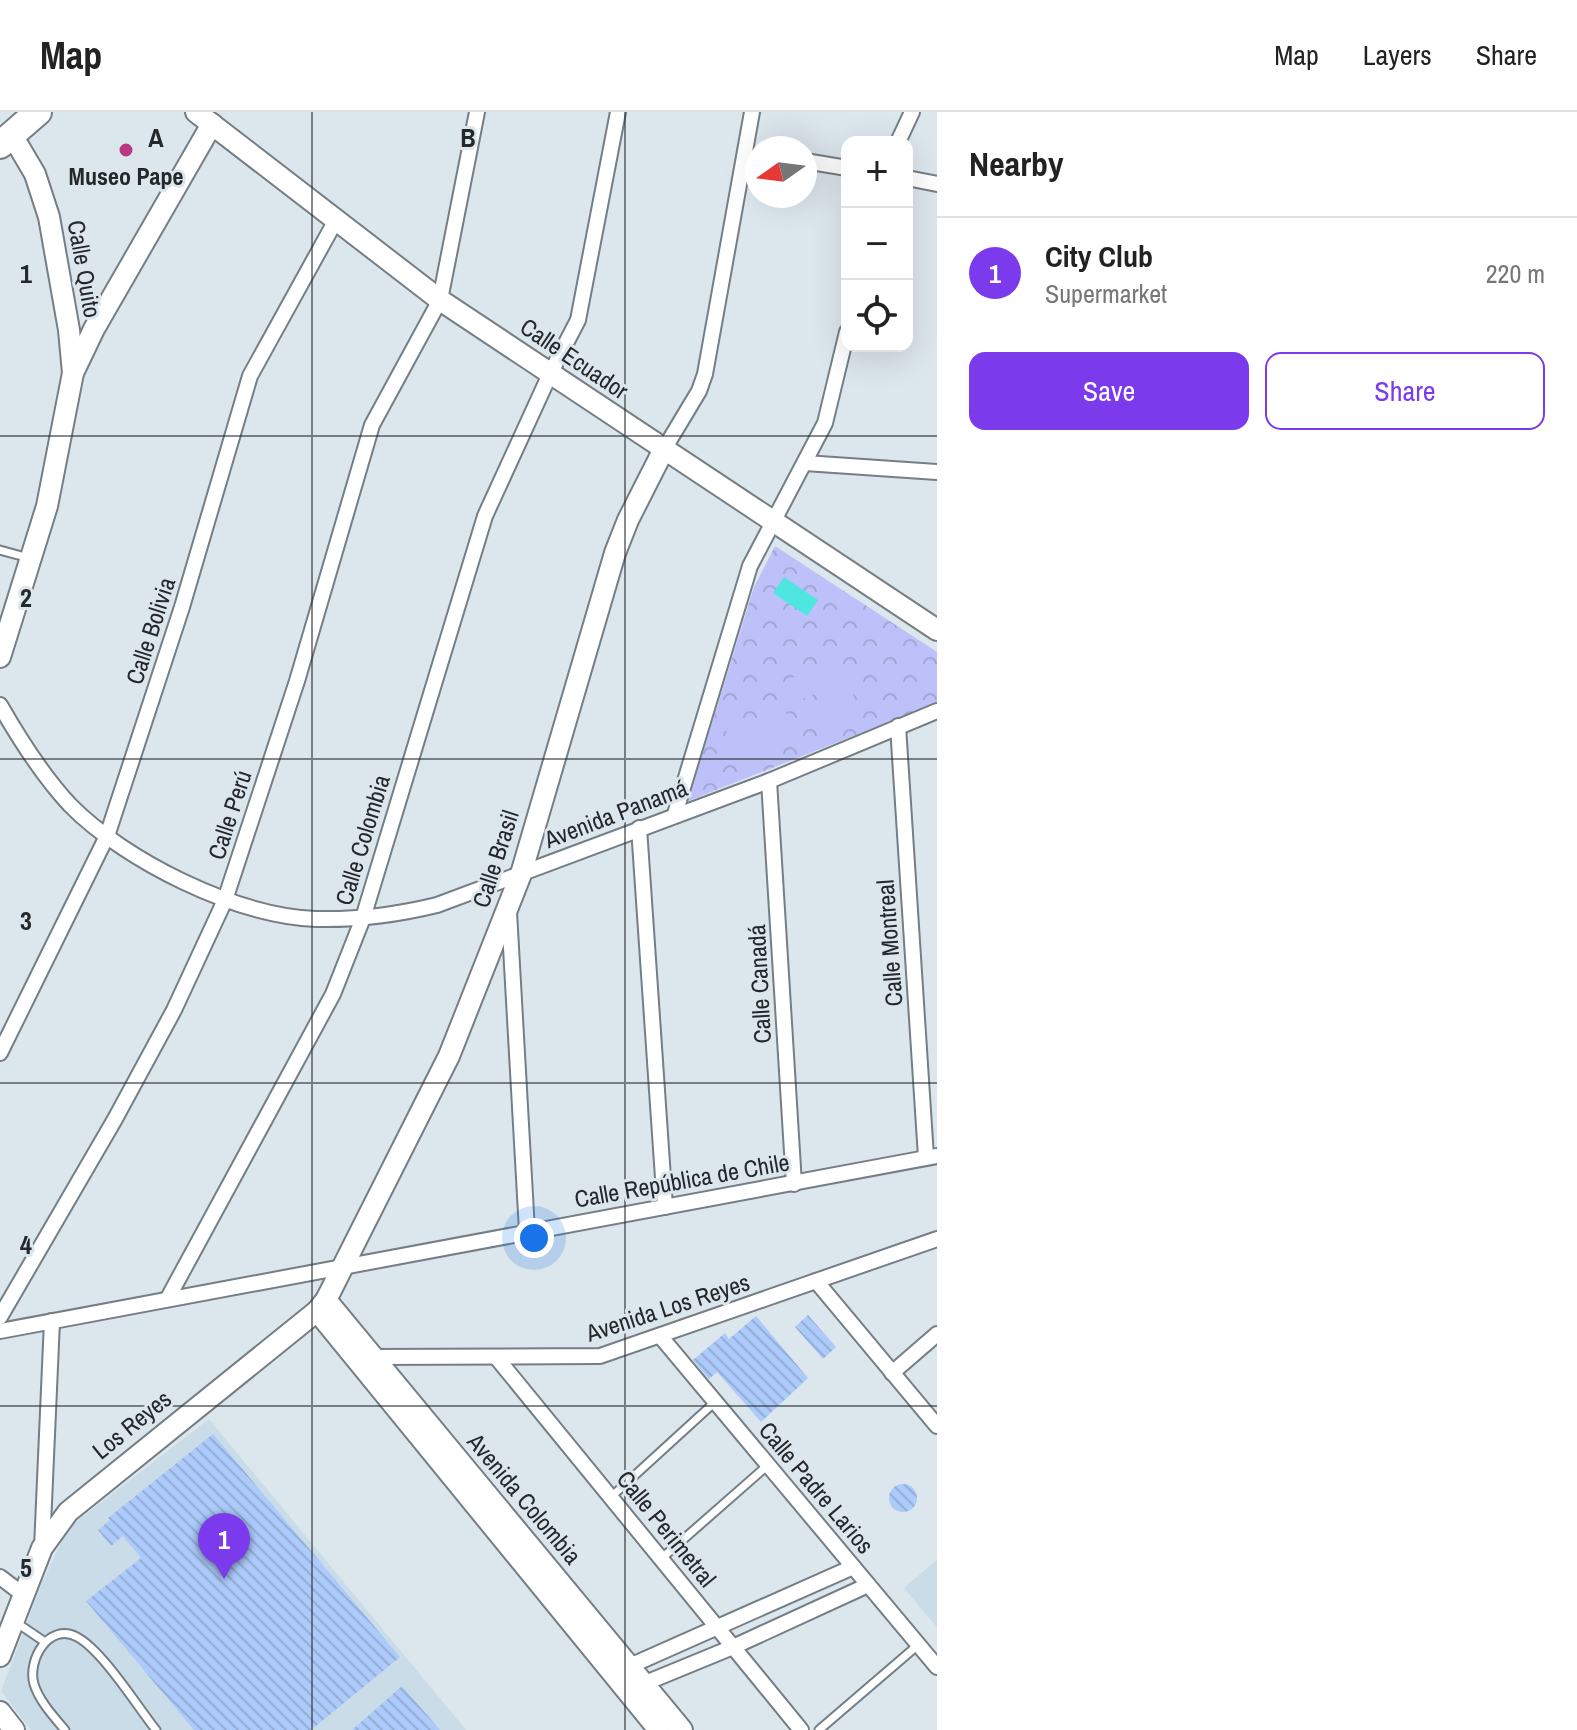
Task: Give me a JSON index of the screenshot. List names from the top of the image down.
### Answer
{
  "streets": {
    "main road": [
      "Calle Quito",
      "Calle Ecuador",
      "Calle Brasil",
      "Los Reyes",
      "Avenida Colombia"
    ],
    "street": [
      "Calle Bolivia",
      "Avenida Panamá",
      "Calle Perú",
      "Calle Colombia",
      "Calle Montreal",
      "Calle Canadá",
      "Calle República de Chile",
      "Avenida Los Reyes",
      "Calle Padre Larios",
      "Calle Perimetral"
    ]
  },
  "crossings": [
    ["Calle Ecuador", "Calle Bolivia"],
    ["Calle Ecuador", "Calle Perú"],
    ["Calle Ecuador", "Calle Colombia"],
    ["Calle Ecuador", "Calle Brasil"],
    ["Calle Bolivia", "Avenida Panamá"],
    ["Avenida Panamá", "Calle Perú"],
    ["Avenida Panamá", "Calle Colombia"],
    ["Avenida Panamá", "Calle Brasil"],
    ["Avenida Panamá", "Calle Montreal"],
    ["Avenida Panamá", "Calle Canadá"],
    ["Calle Colombia", "Calle República de Chile"],
    ["Calle Brasil", "Calle República de Chile"],
    ["Calle Brasil", "Los Reyes"],
    ["Calle Montreal", "Calle República de Chile"],
    ["Calle Canadá", "Calle República de Chile"],
    ["Calle República de Chile", "Los Reyes"],
    ["Avenida Los Reyes", "Calle Padre Larios"],
    ["Avenida Los Reyes", "Avenida Colombia"],
    ["Avenida Los Reyes", "Calle Perimetral"],
    ["Los Reyes", "Avenida Colombia"]
  ],
  "places": ["Museo Pape"],
  "north": "left",
  "page": {
    "header": "Map",
    "nav": ["Map", "Layers", "Share"],
    "heading": "Nearby",
    "map_buttons": ["+", "−"],
    "list": [
      {
        "mark": "1",
        "name": "City Club",
        "note": "Supermarket",
        "value": "220 m"
      }
    ],
    "buttons": ["Save", "Share"],
    "pins": "1"
  },
  "grid": {
    "columns": ["A", "B"],
    "rows": [
      "1",
      "2",
      "3",
      "4",
      "5"
    ]
  }
}
